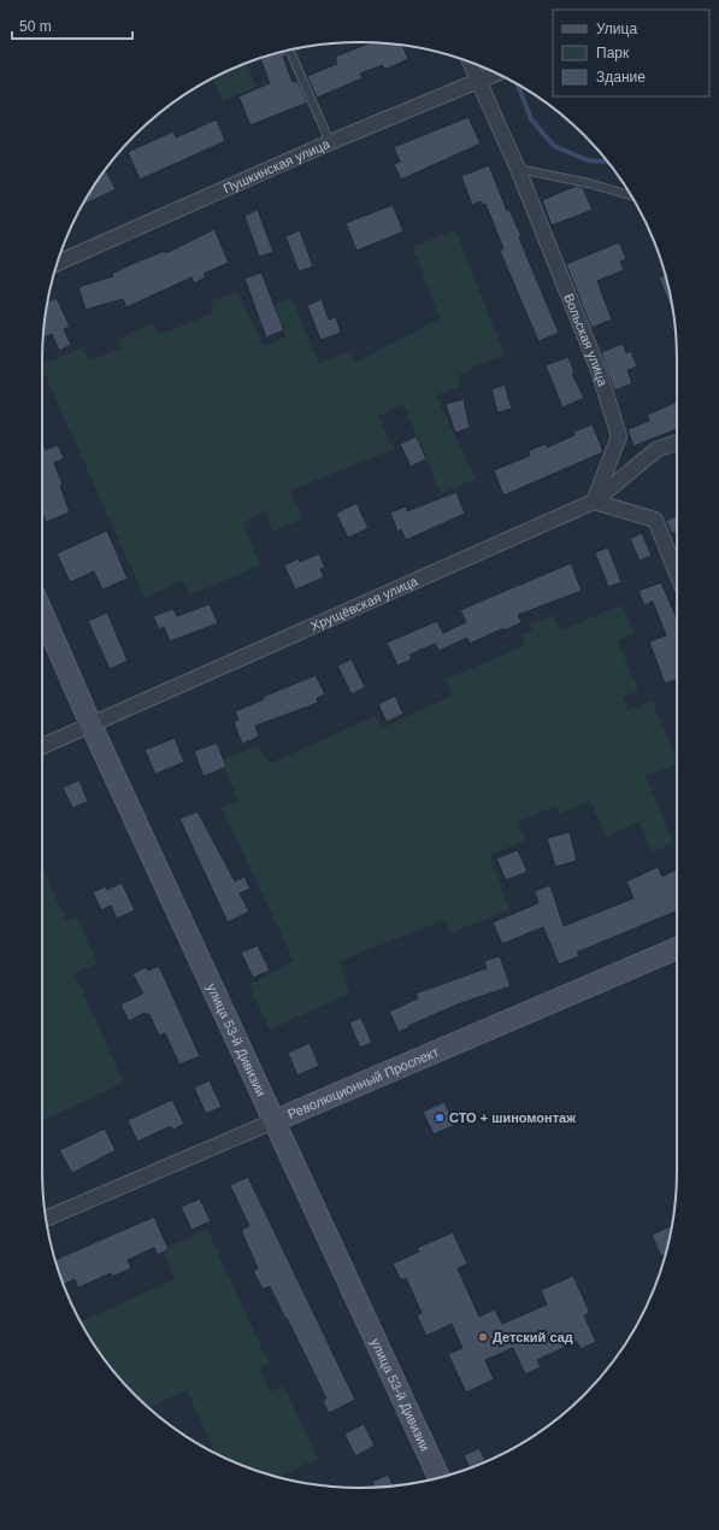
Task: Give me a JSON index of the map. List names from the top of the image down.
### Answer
{
  "streets": {
    "street": [
      "Пушкинская улица",
      "Вольская улица",
      "Хрущёвская улица",
      "улица 53-й Дивизии",
      "Революционный Проспект"
    ]
  },
  "crossings": [
    ["Пушкинская улица", "Вольская улица"],
    ["Вольская улица", "Хрущёвская улица"],
    ["Хрущёвская улица", "улица 53-й Дивизии"],
    ["улица 53-й Дивизии", "Революционный Проспект"]
  ],
  "places": ["СТО + шиномонтаж", "Детский сад"],
  "legend": ["Улица", "Парк", "Здание"],
  "scale_bar": "50 m"
}
